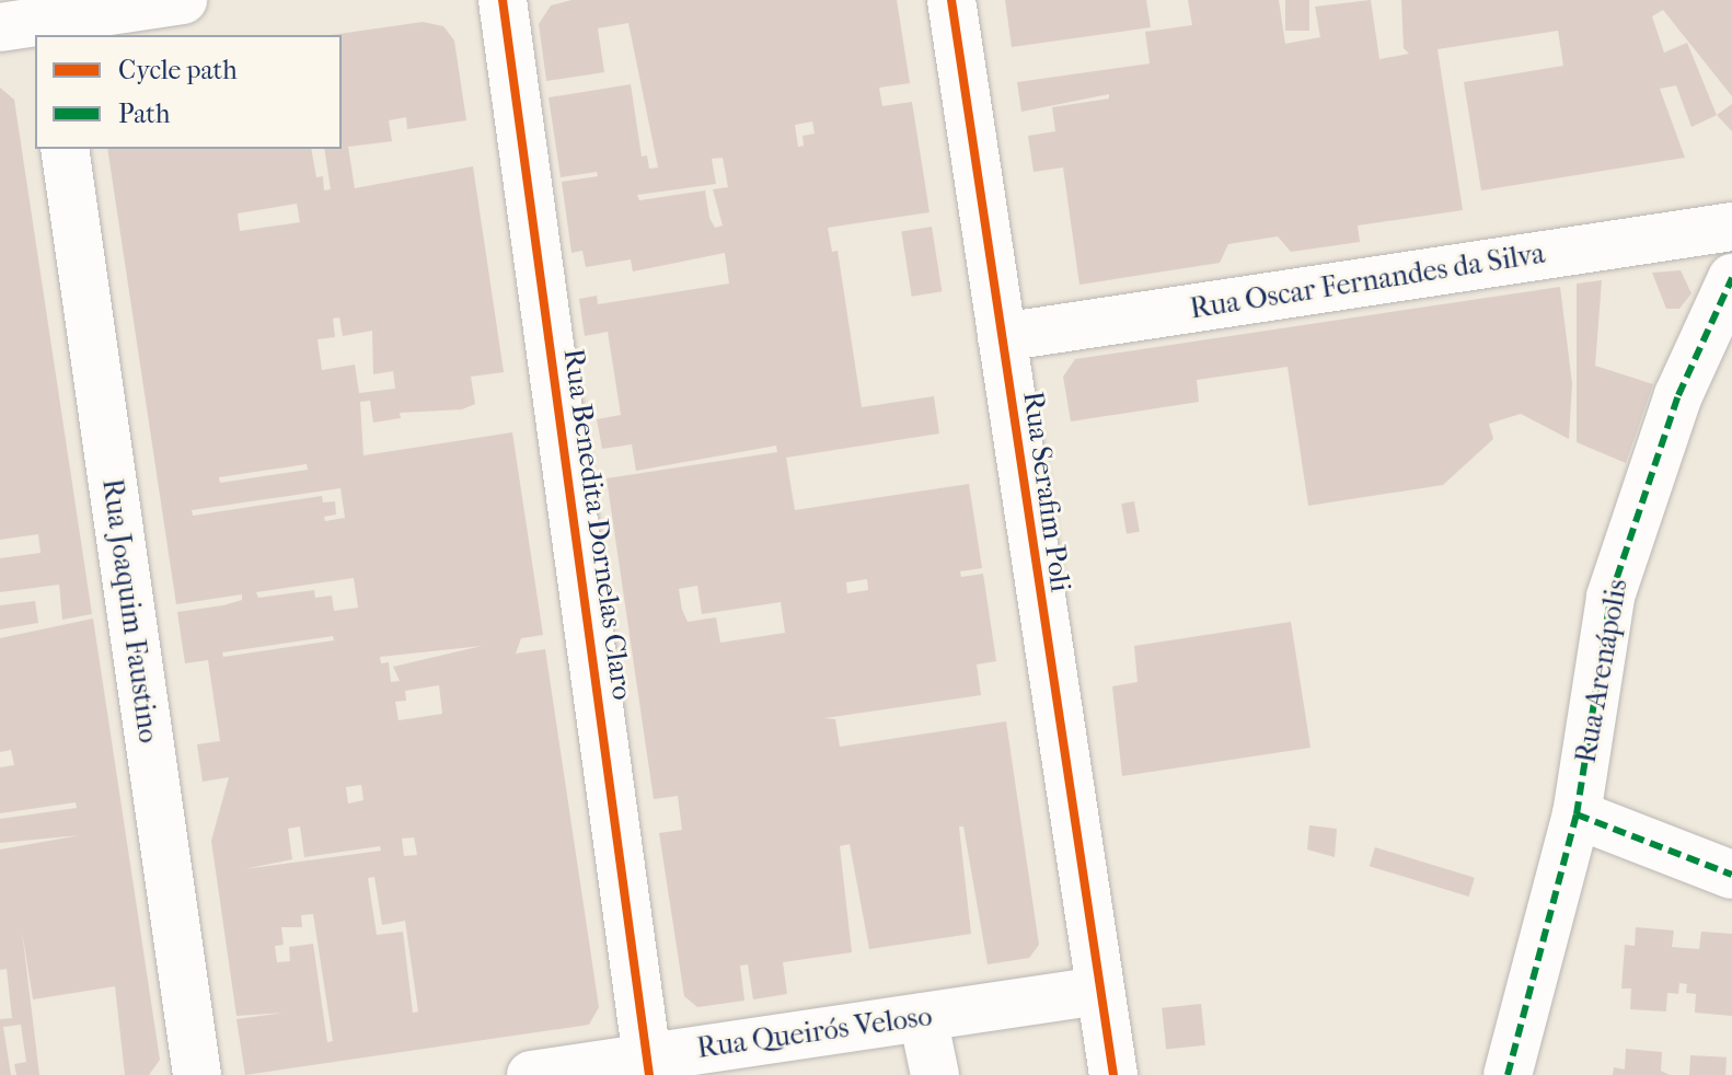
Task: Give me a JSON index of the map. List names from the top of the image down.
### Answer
{
  "streets": {
    "street": [
      "Rua Oscar Fernandes da Silva",
      "Rua Serafim Poli",
      "Rua Benedita Dornelas Claro",
      "Rua Joaquim Faustino",
      "Rua Arenápolis",
      "Rua Queirós Veloso"
    ]
  },
  "crossings": [
    ["Rua Oscar Fernandes da Silva", "Rua Serafim Poli"],
    ["Rua Serafim Poli", "Rua Queirós Veloso"],
    ["Rua Benedita Dornelas Claro", "Rua Queirós Veloso"]
  ],
  "legend": ["Cycle path", "Path"]
}
